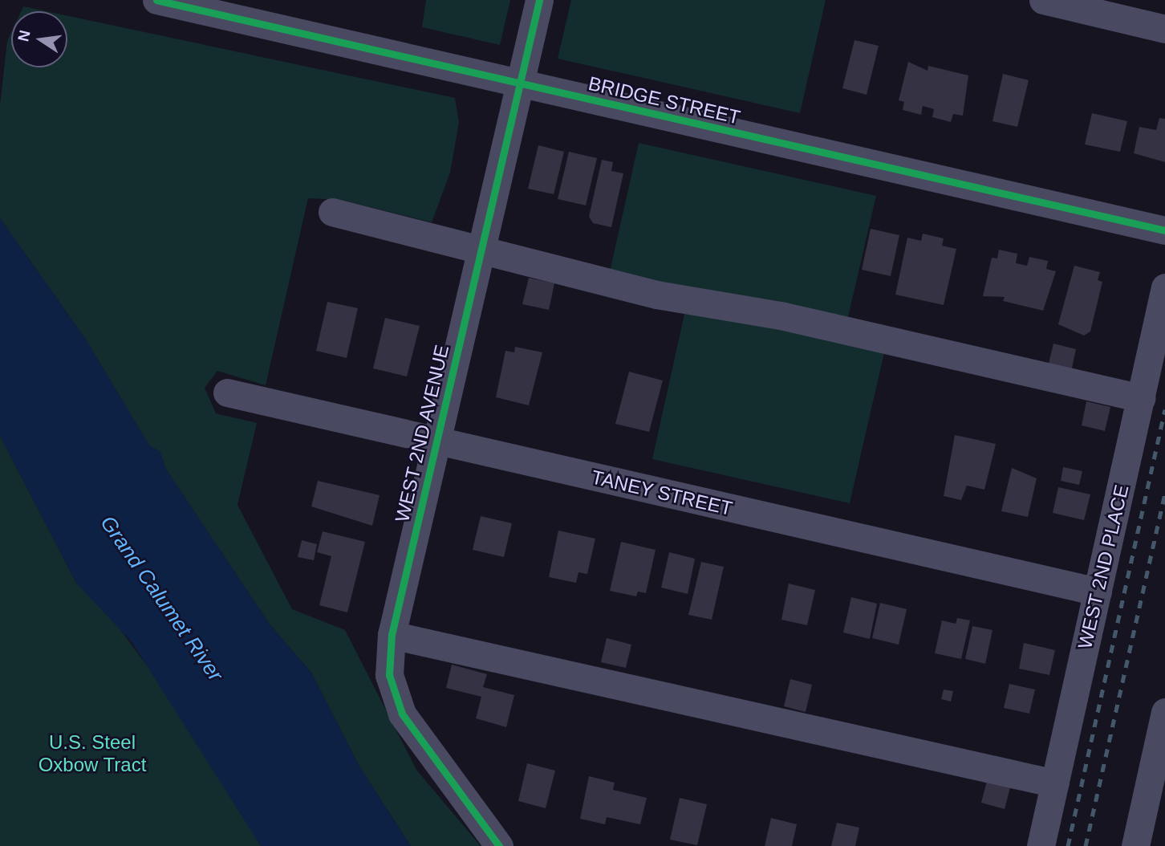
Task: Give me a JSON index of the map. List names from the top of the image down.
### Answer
{
  "streets": {
    "street": [
      "BRIDGE STREET",
      "WEST 2ND AVENUE",
      "TANEY STREET",
      "WEST 2ND PLACE"
    ]
  },
  "crossings": [
    ["BRIDGE STREET", "WEST 2ND AVENUE"],
    ["WEST 2ND AVENUE", "TANEY STREET"],
    ["TANEY STREET", "WEST 2ND PLACE"]
  ],
  "water": ["Grand Calumet River"],
  "parks": ["U.S. Steel Oxbow Tract"],
  "north": "left"
}
